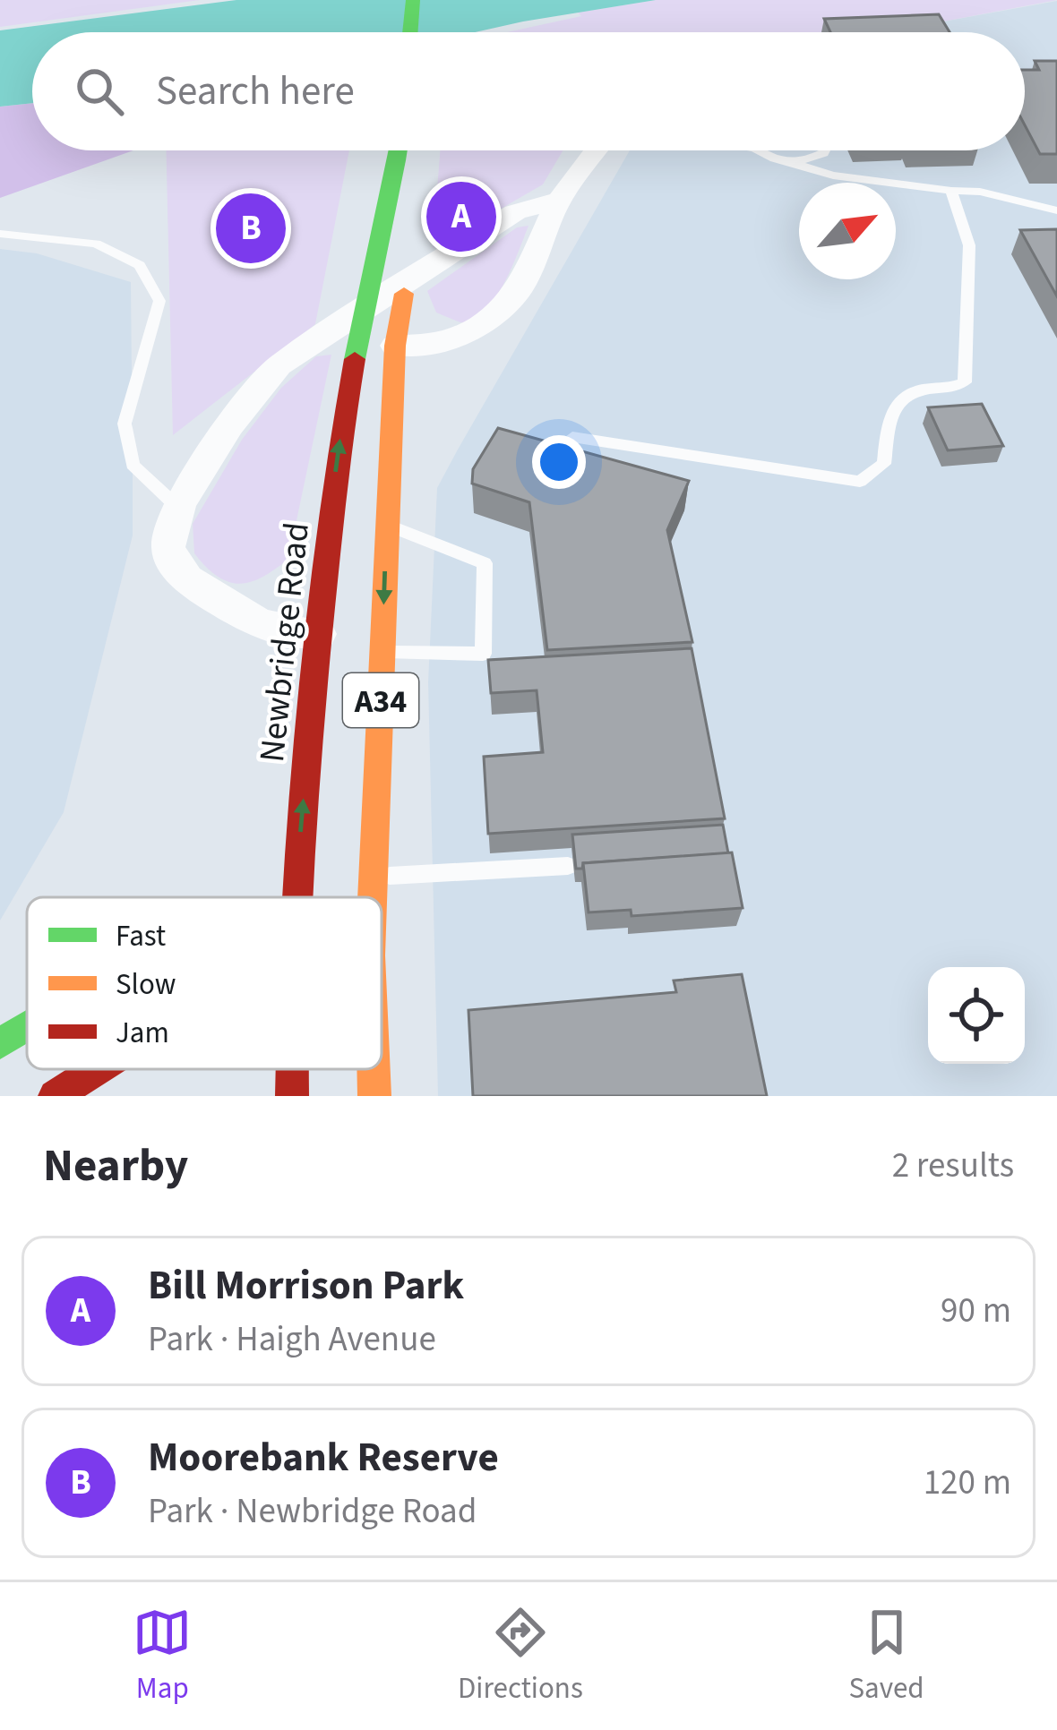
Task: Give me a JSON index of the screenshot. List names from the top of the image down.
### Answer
{
  "streets": {
    "main road": ["Newbridge Road", "A34"]
  },
  "legend": ["Fast", "Slow", "Jam"],
  "north": "top right",
  "page": {
    "search": "Search here",
    "pins": ["A", "B"],
    "heading": ["Nearby", "2 results"],
    "list": [
      {
        "mark": "A",
        "name": "Bill Morrison Park",
        "note": "Park · Haigh Avenue",
        "value": "90 m"
      },
      {
        "mark": "B",
        "name": "Moorebank Reserve",
        "note": "Park · Newbridge Road",
        "value": "120 m"
      }
    ],
    "nav": ["Map", "Directions", "Saved"]
  }
}
